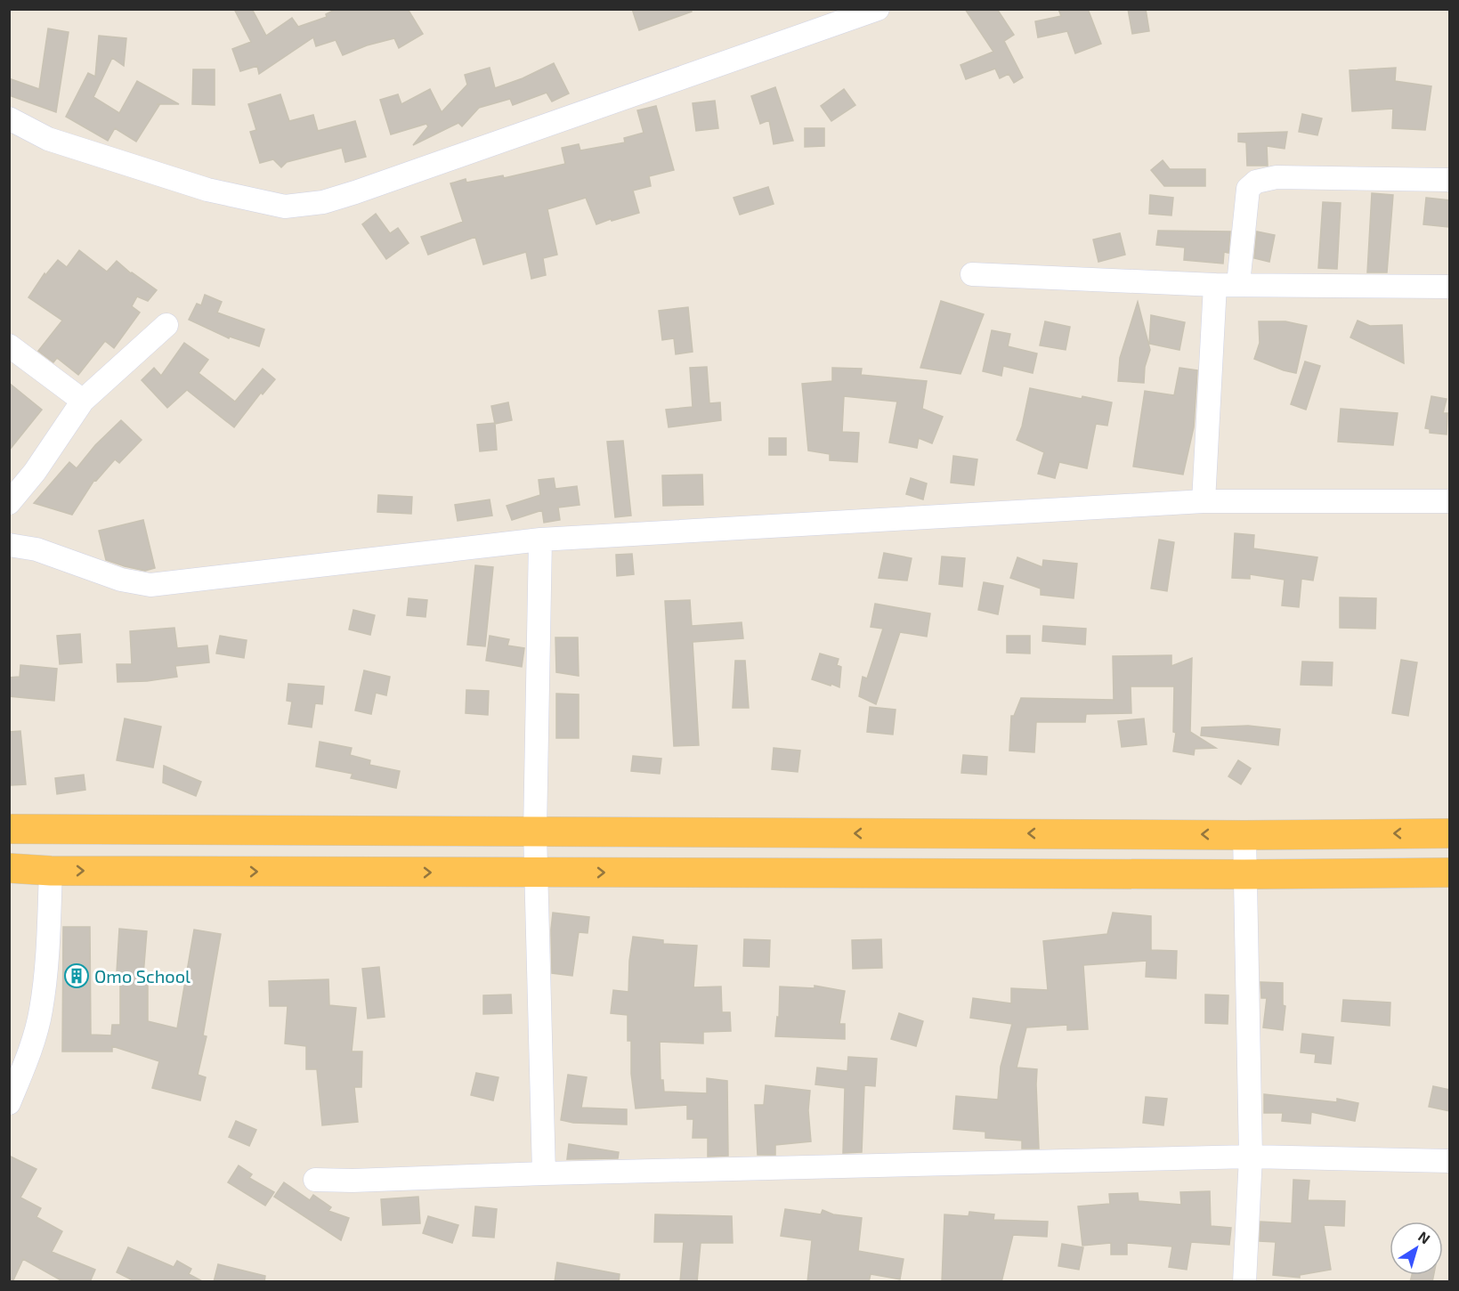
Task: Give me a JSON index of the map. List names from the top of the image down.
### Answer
{
  "places": {
    "building": ["Omo School"]
  },
  "north": "top right"
}
